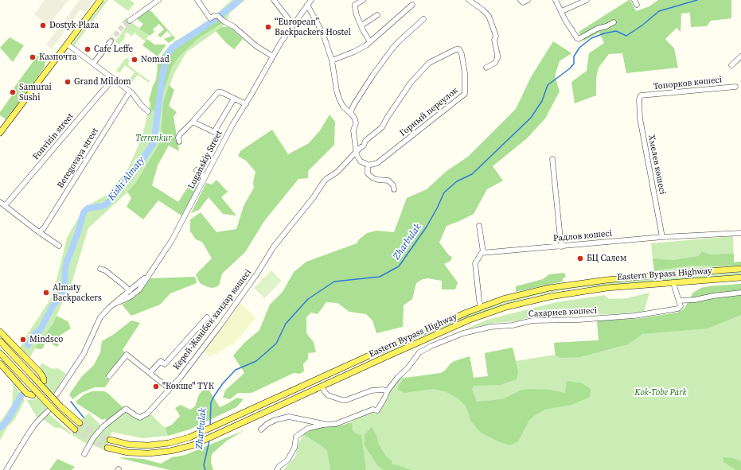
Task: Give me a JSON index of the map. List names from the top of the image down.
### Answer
{
  "streets": {
    "main road": ["Eastern Bypass Highway"],
    "street": [
      "Топорков көшесі",
      "Горный переулок",
      "Fonvizin street",
      "Beregovaya street",
      "Luganskiy Street",
      "Хмелев көшесі",
      "Радлов көшесі",
      "Сахариев көшесі",
      "Керей-Жәнібек хандар көшесі"
    ]
  },
  "crossings": [
    ["Топорков көшесі", "Хмелев көшесі"],
    ["Горный переулок", "Керей-Жәнібек хандар көшесі"],
    ["Хмелев көшесі", "Радлов көшесі"]
  ],
  "water": ["Kіshі Almaty", "Zharbulak"],
  "parks": ["Terrenkur", "Kok-Tobe Park"],
  "places": [
    "Dostyk Plaza",
    "“European” Backpackers Hostel",
    "Cafe Leffe",
    "Казпочта",
    "Nomad",
    "Grand Mildom",
    "Samurai Sushi",
    "БЦ Салем",
    "Almaty Backpackers",
    "Mindsco",
    "\"Көкше\" ТҮК"
  ]
}
